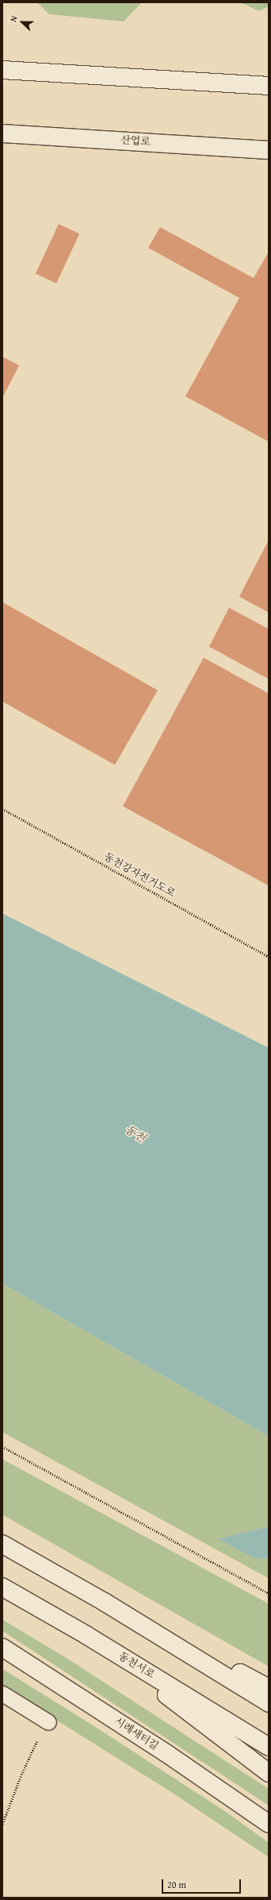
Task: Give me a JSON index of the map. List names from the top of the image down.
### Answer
{
  "streets": {
    "main road": ["산업로", "동천서로", "시례새터길"],
    "path": ["동천강자전거도로"]
  },
  "water": ["동천"],
  "scale_bar": "20 m",
  "north": "left"
}
